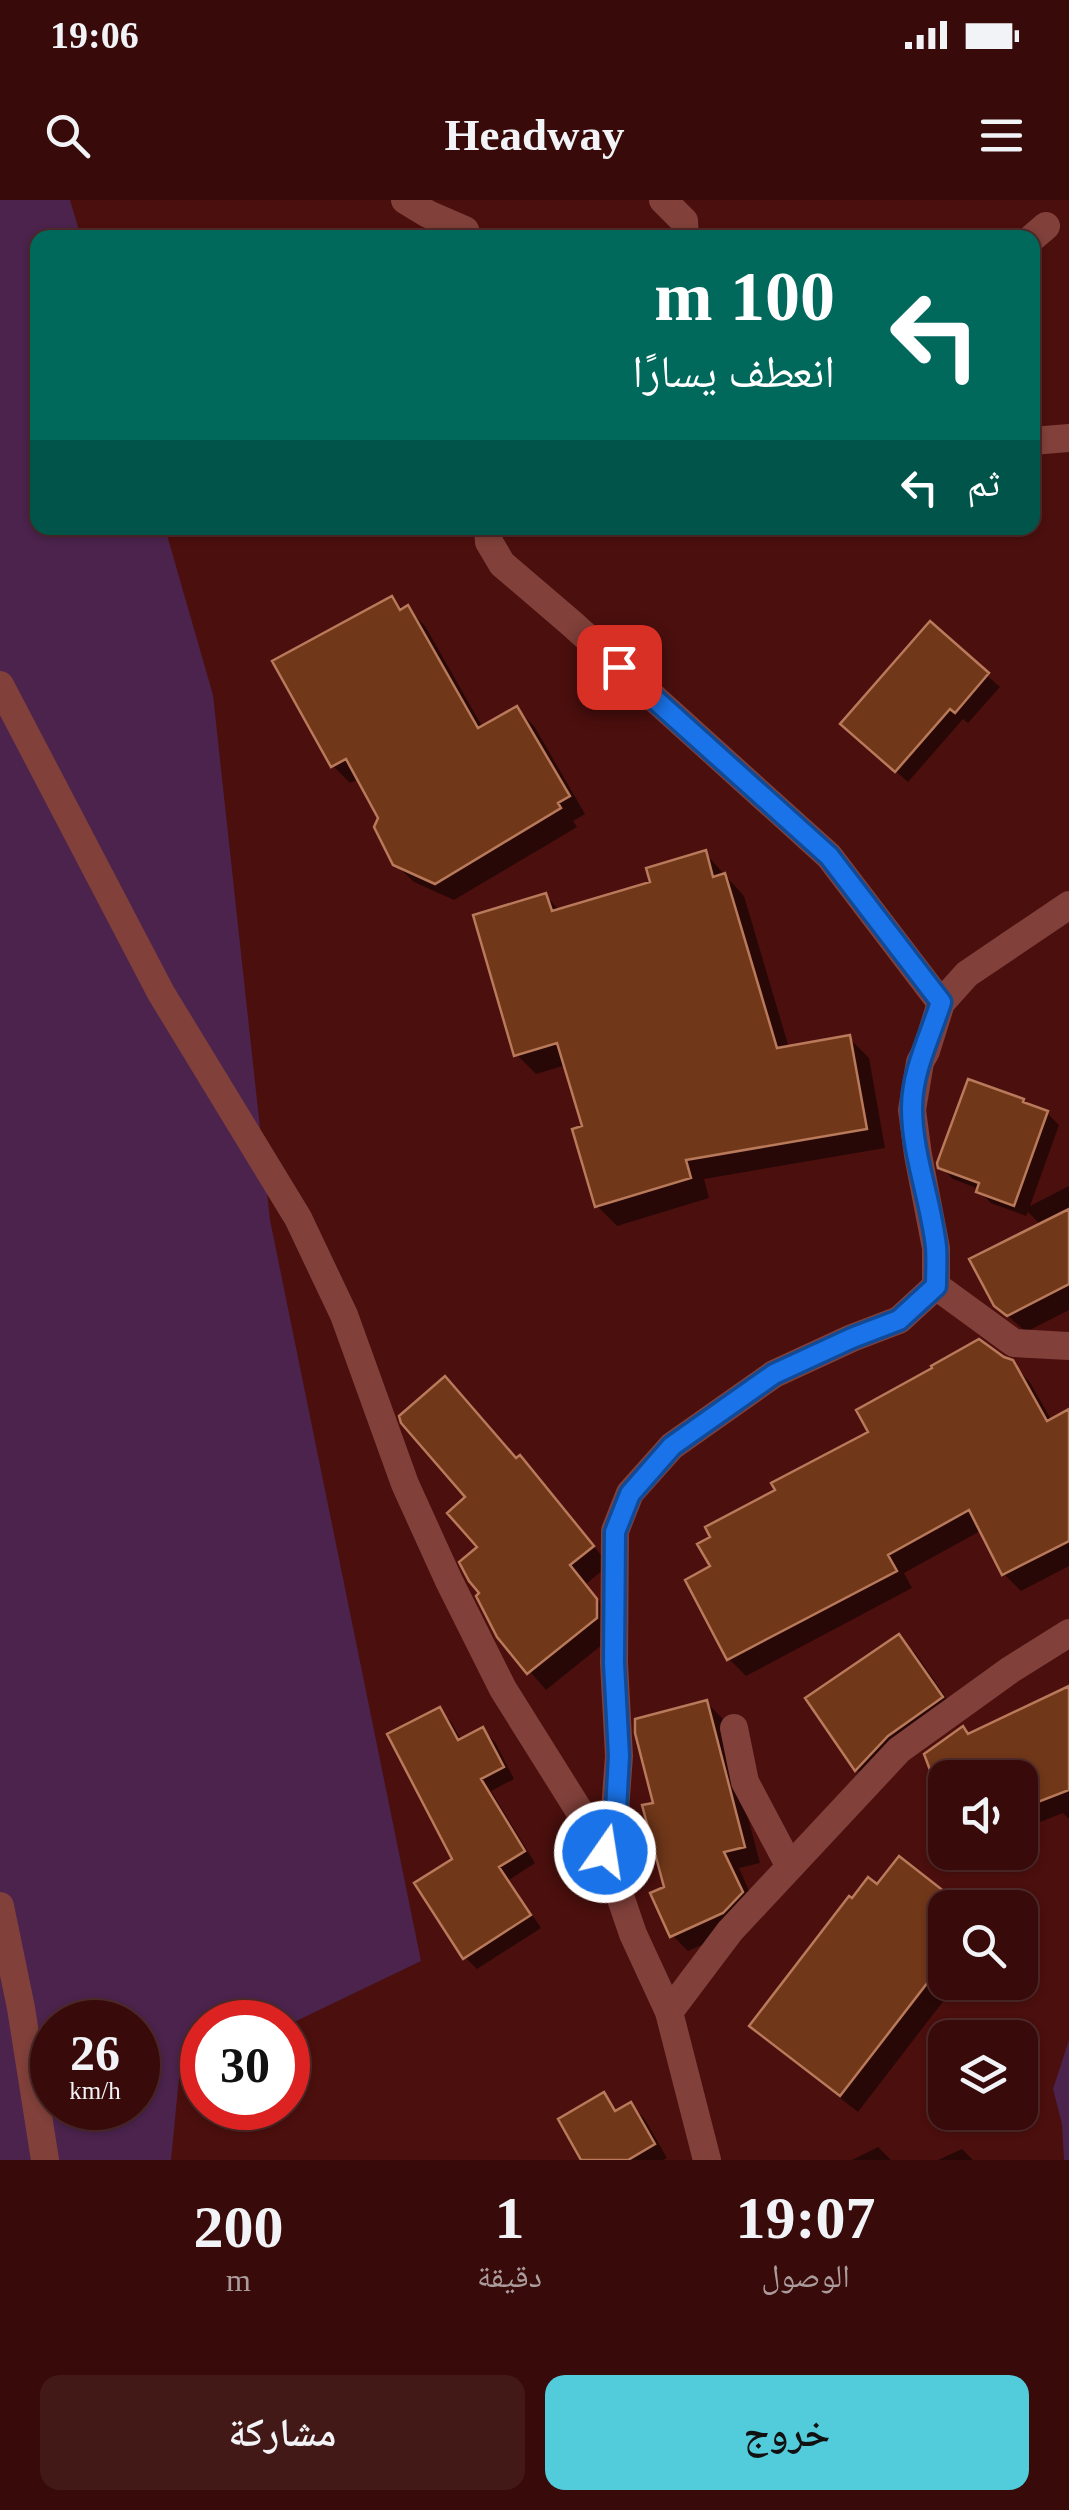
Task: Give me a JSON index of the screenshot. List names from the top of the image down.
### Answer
{
  "page": {
    "status": "19:06",
    "header": "Headway",
    "turn": ["100 m", "انعطف يسارًا"],
    "then": "ثم",
    "speed": "26 km/h",
    "limit": "30",
    "eta": [
      "19:07",
      "الوصول",
      "1",
      "دقيقة",
      "200",
      "m"
    ],
    "buttons": ["خروج", "مشاركة"]
  }
}
